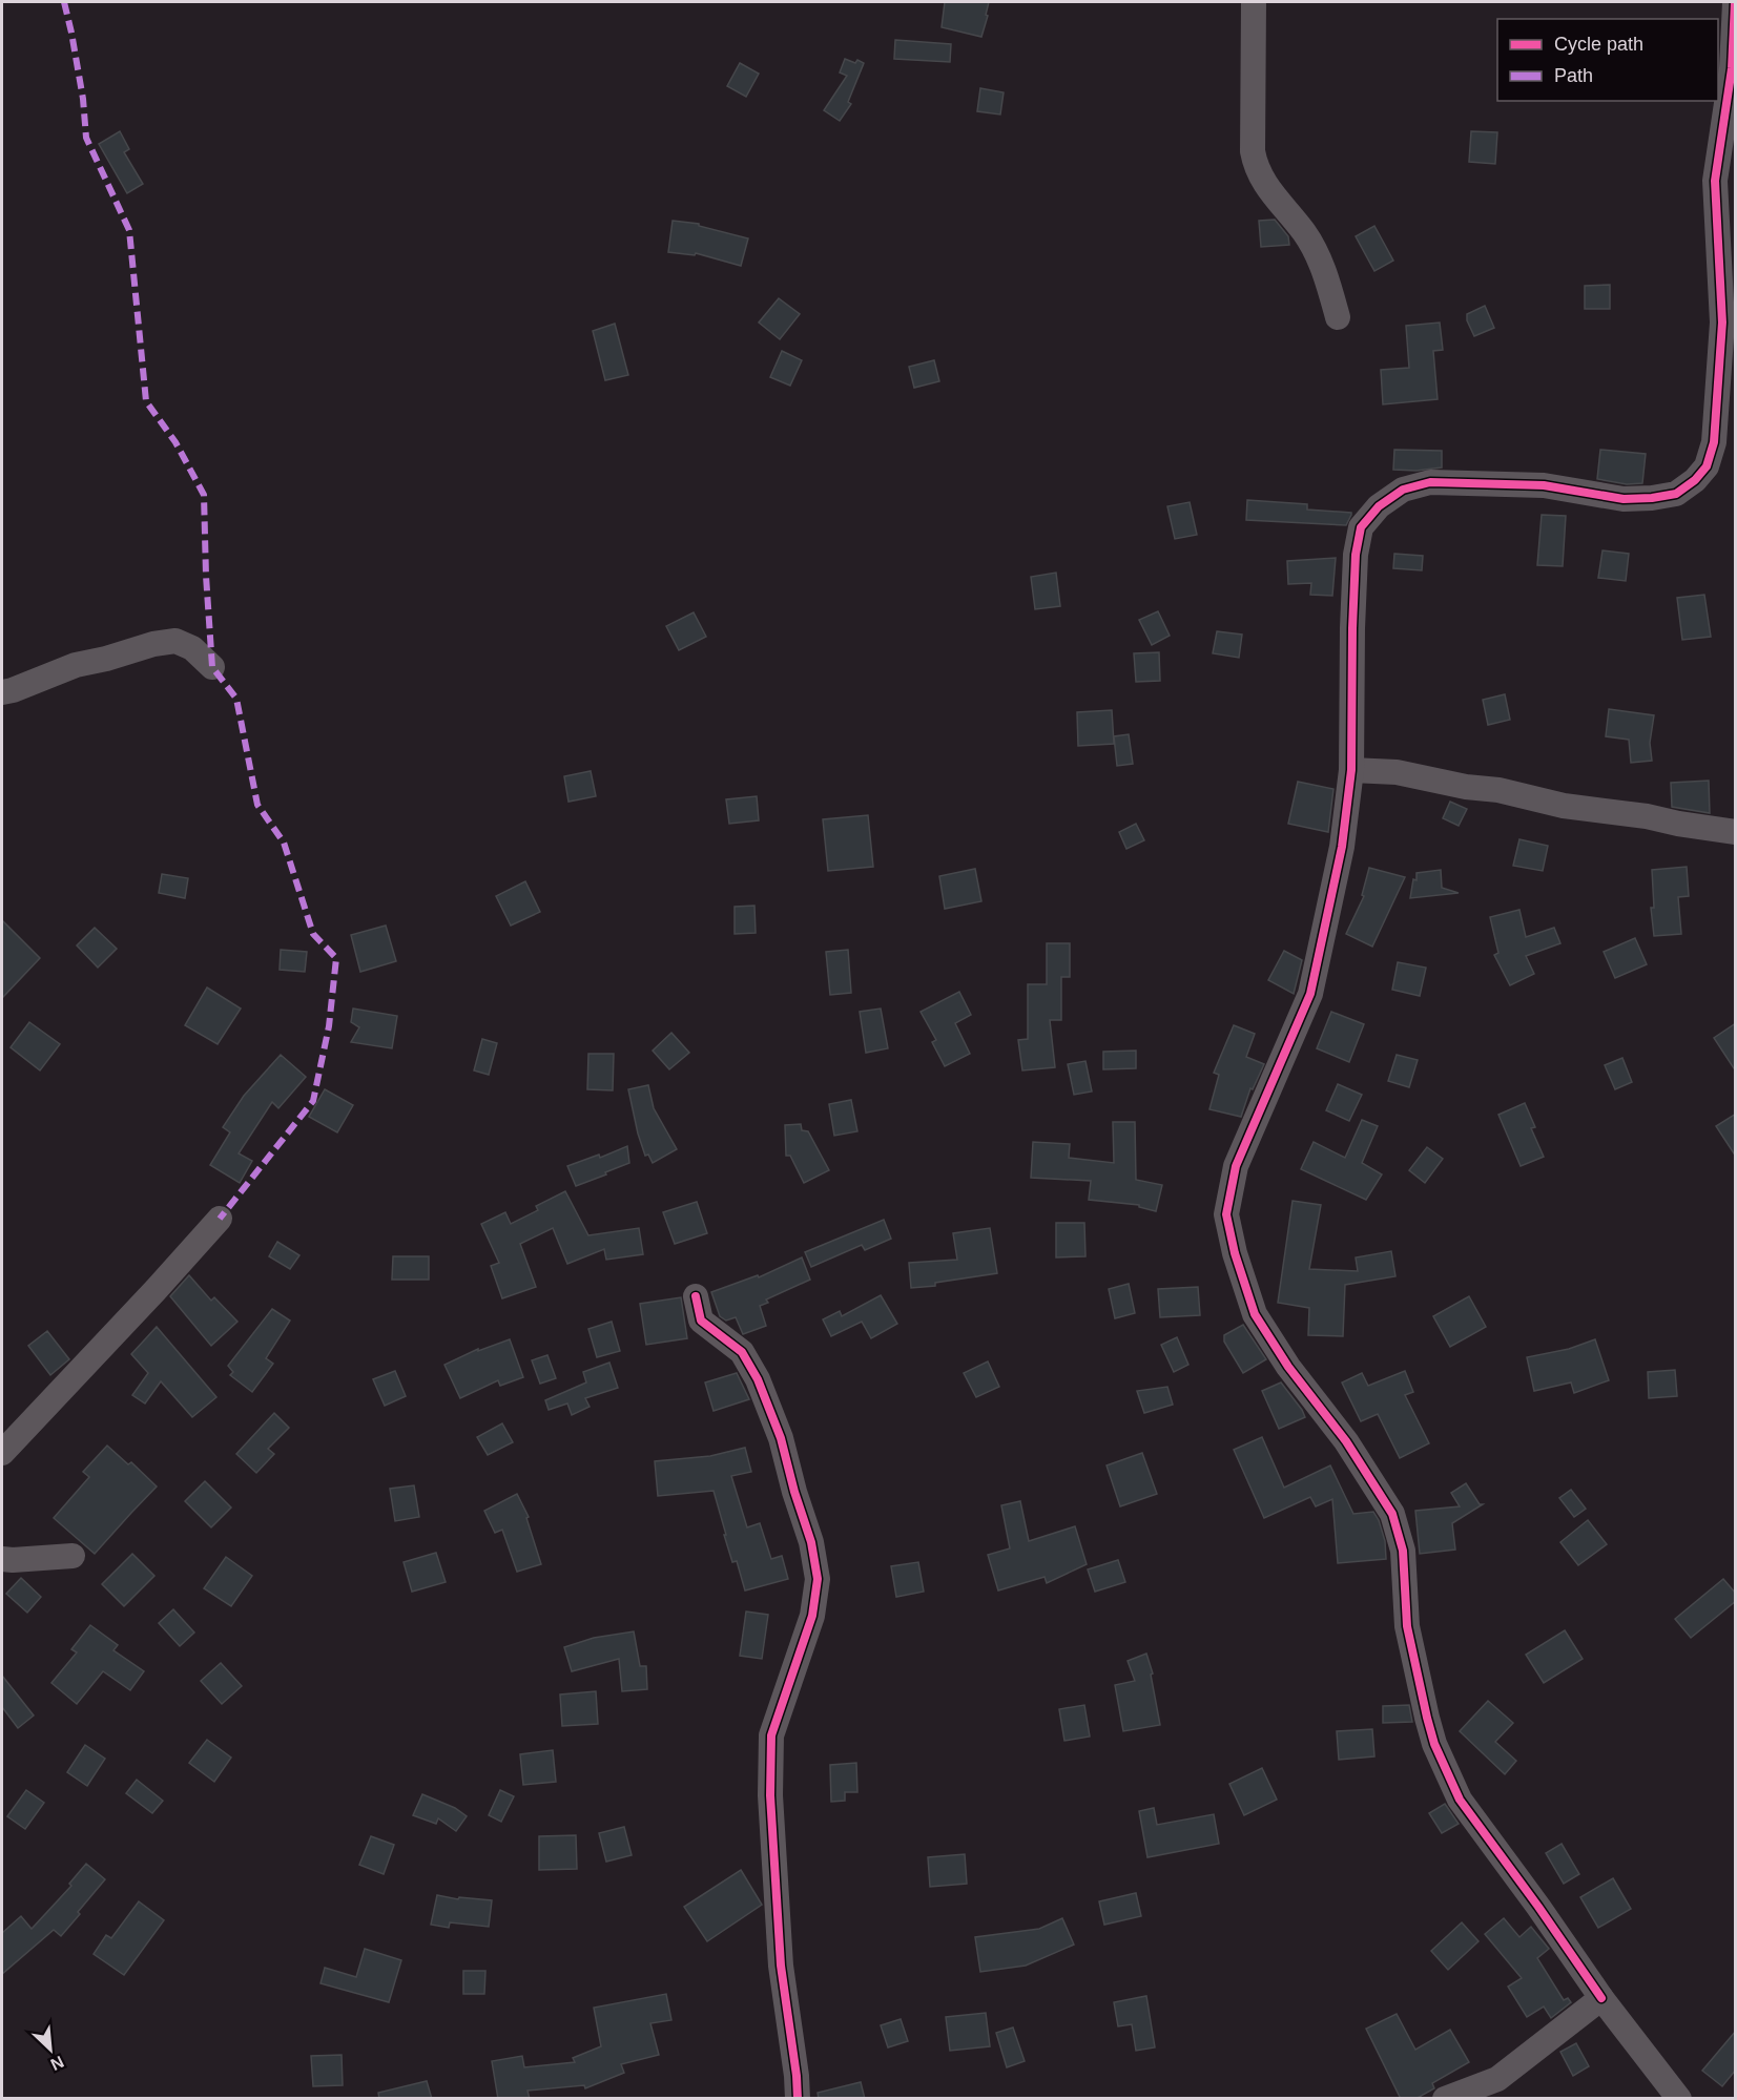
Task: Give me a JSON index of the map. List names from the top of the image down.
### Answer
{
  "legend": ["Cycle path", "Path"],
  "north": "bottom right"
}
